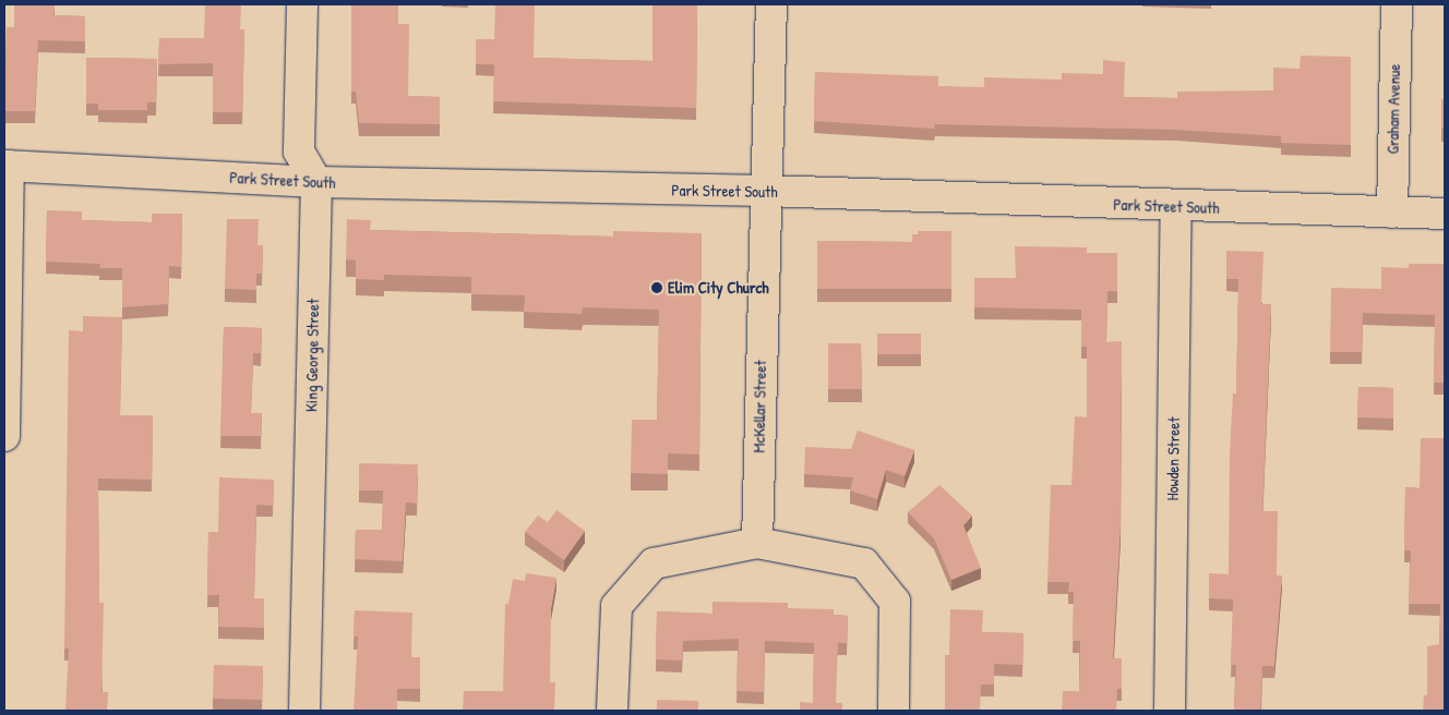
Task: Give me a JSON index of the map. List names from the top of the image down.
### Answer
{
  "streets": {
    "street": [
      "Graham Avenue",
      "Park Street South",
      "King George Street",
      "McKellar Street",
      "Howden Street"
    ]
  },
  "crossings": [
    ["Graham Avenue", "Park Street South"],
    ["Park Street South", "King George Street"],
    ["Park Street South", "McKellar Street"],
    ["Park Street South", "Howden Street"]
  ],
  "places": ["Elim City Church"]
}
